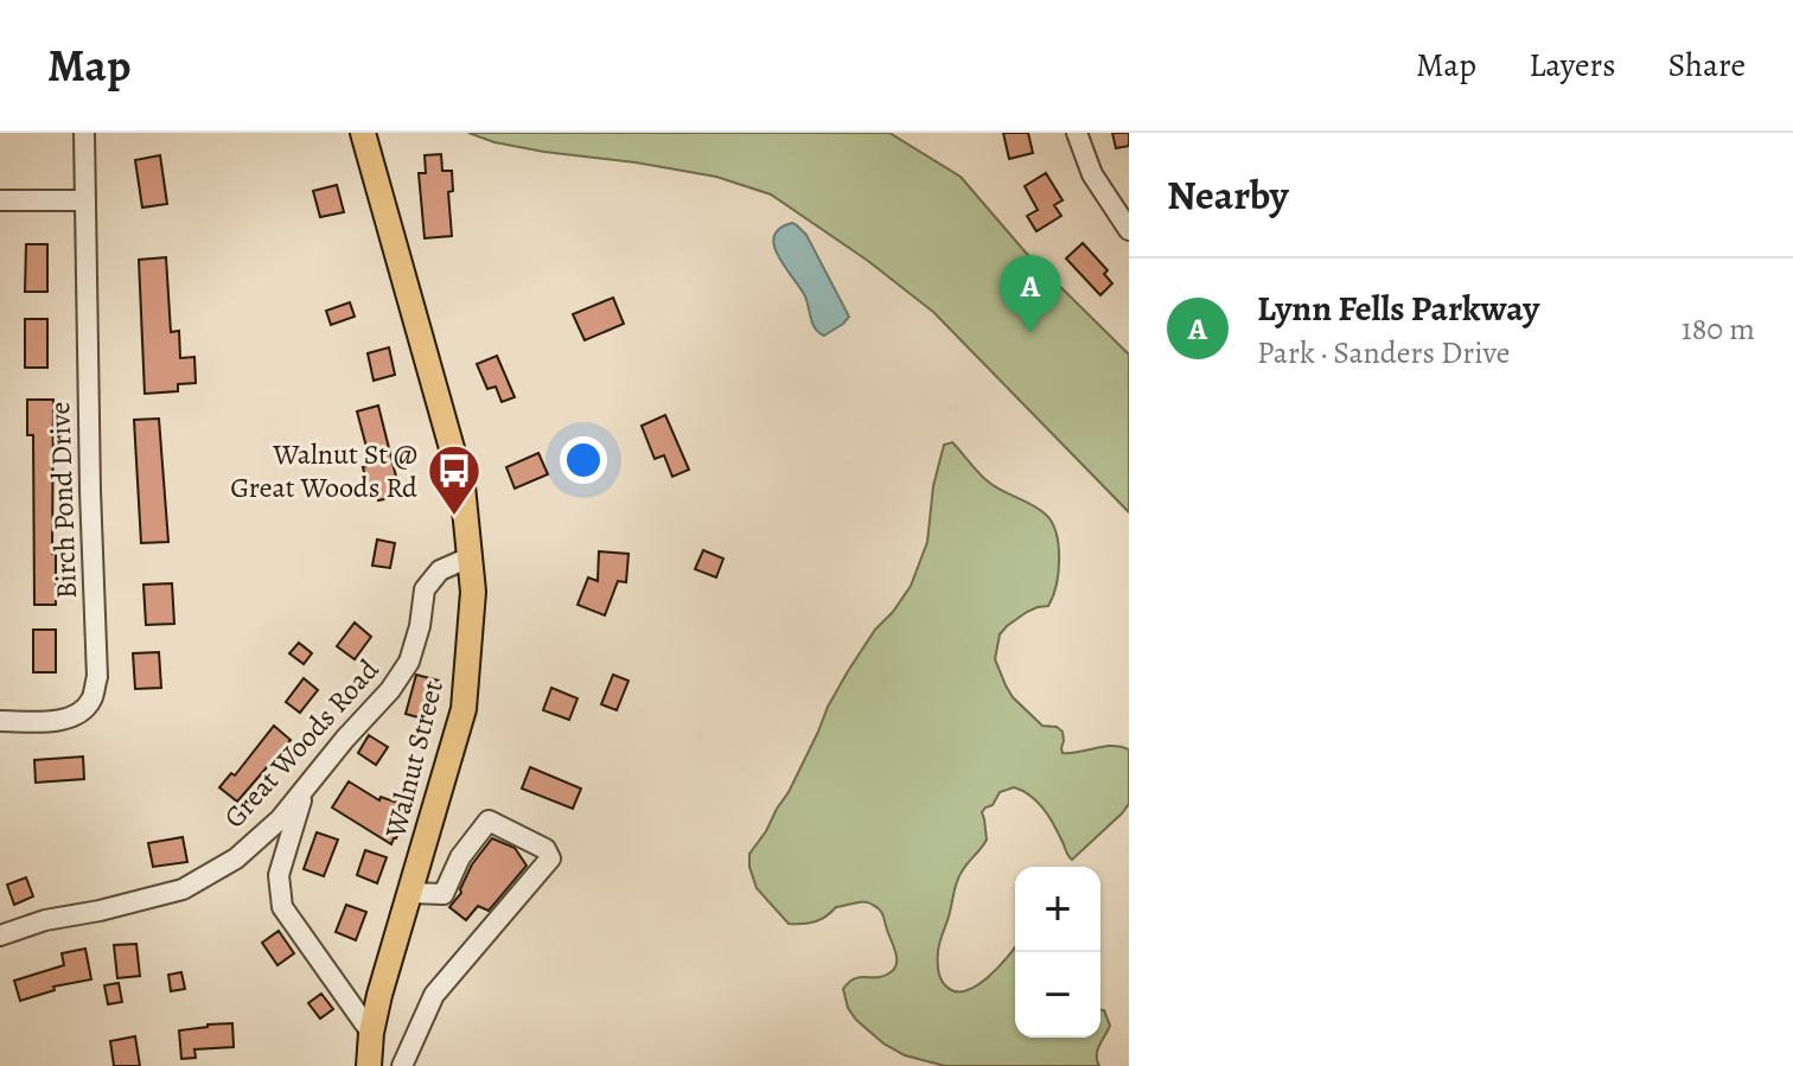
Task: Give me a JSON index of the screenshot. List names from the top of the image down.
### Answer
{
  "streets": {
    "main road": ["Walnut Street"],
    "street": ["Birch Pond Drive", "Great Woods Road"]
  },
  "crossings": [
    ["Great Woods Road", "Walnut Street"]
  ],
  "places": {
    "bus stop": ["Walnut St @ Great Woods Rd"]
  },
  "page": {
    "header": "Map",
    "nav": ["Map", "Layers", "Share"],
    "heading": "Nearby",
    "pins": "A",
    "list": [
      {
        "mark": "A",
        "name": "Lynn Fells Parkway",
        "note": "Park · Sanders Drive",
        "value": "180 m"
      }
    ],
    "map_buttons": ["+", "−"]
  }
}
